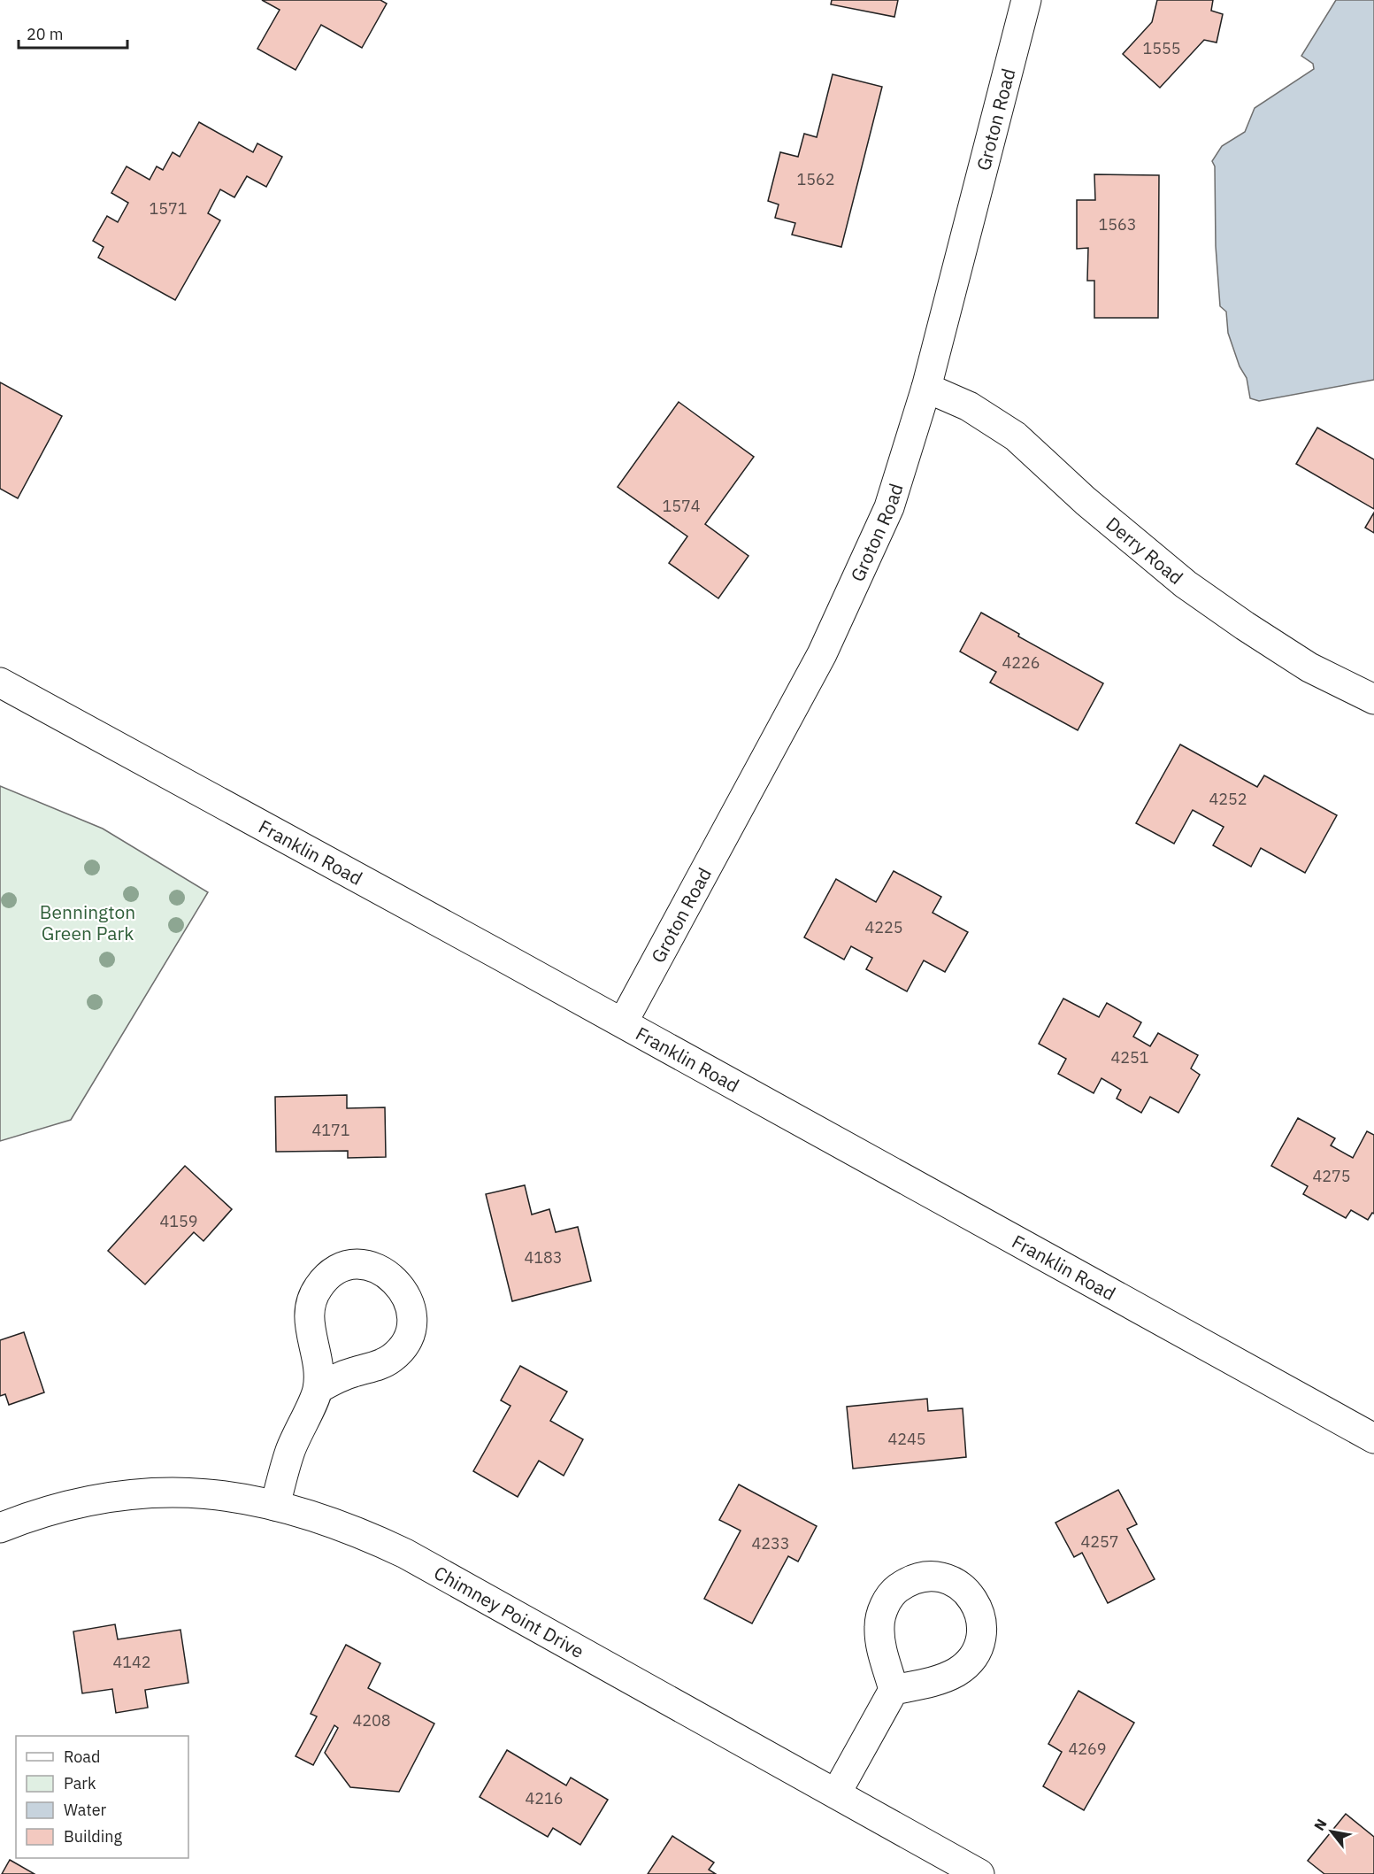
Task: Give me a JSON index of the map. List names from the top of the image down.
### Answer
{
  "streets": {
    "street": [
      "Groton Road",
      "Derry Road",
      "Franklin Road",
      "Chimney Point Drive"
    ]
  },
  "crossings": [
    ["Groton Road", "Derry Road"],
    ["Groton Road", "Franklin Road"]
  ],
  "parks": ["Bennington Green Park"],
  "house_numbers": [
    "1555",
    "1562",
    "1571",
    "1563",
    "1574",
    "4226",
    "4252",
    "4225",
    "4251",
    "4171",
    "4275",
    "4159",
    "4183",
    "4245",
    "4257",
    "4233",
    "4142",
    "4208",
    "4269",
    "4216"
  ],
  "legend": [
    "Road",
    "Park",
    "Water",
    "Building"
  ],
  "scale_bar": "20 m",
  "north": "top left"
}
